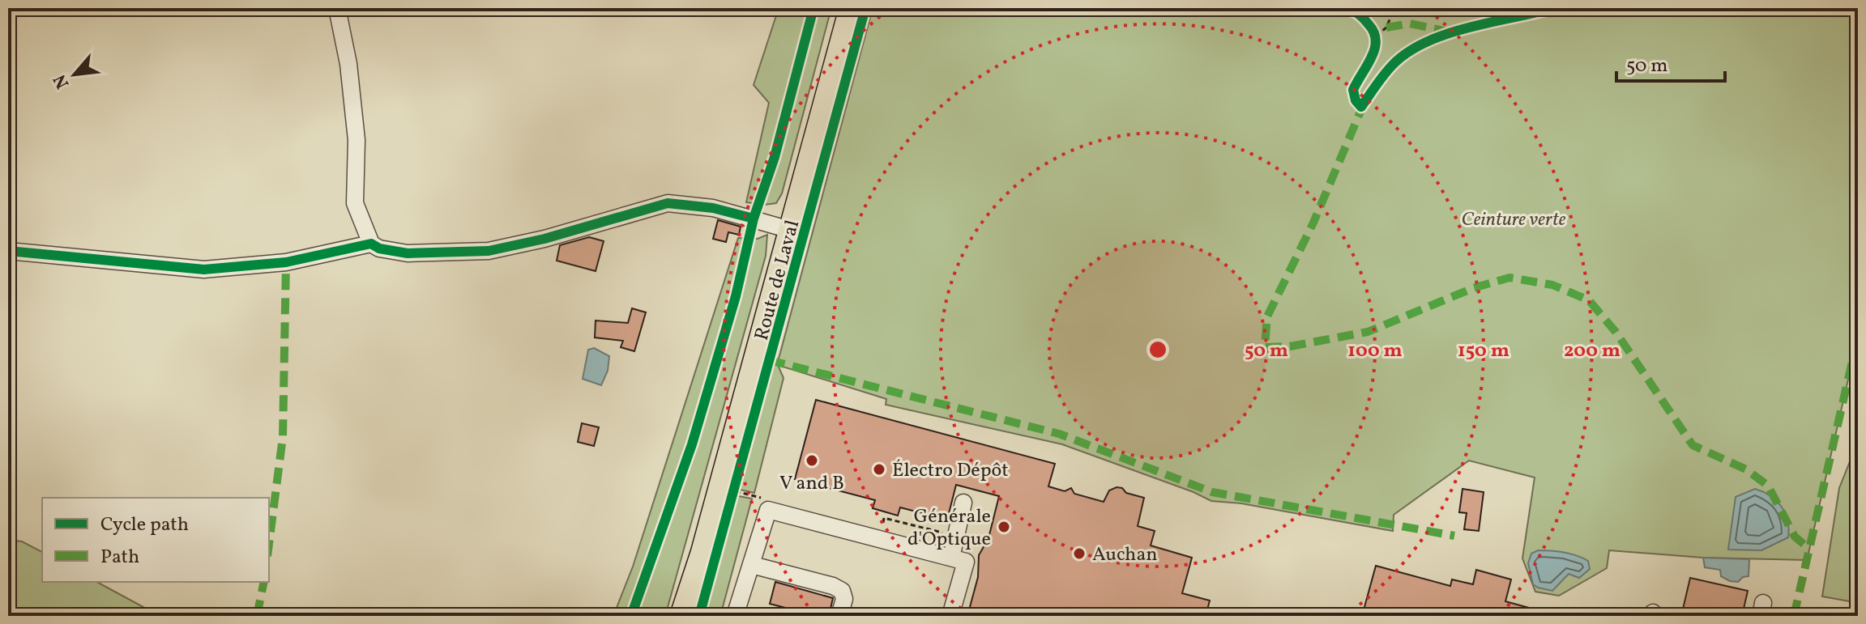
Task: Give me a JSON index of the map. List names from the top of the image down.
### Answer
{
  "streets": {
    "main road": ["Route de Laval"]
  },
  "parks": ["Ceinture verte"],
  "places": [
    "V and B",
    "Électro Dépôt",
    "Générale d'Optique",
    "Auchan"
  ],
  "legend": ["Cycle path", "Path"],
  "scale_bar": "50 m",
  "north": "bottom left",
  "rings": [
    "50 m",
    "100 m",
    "150 m",
    "200 m"
  ]
}
